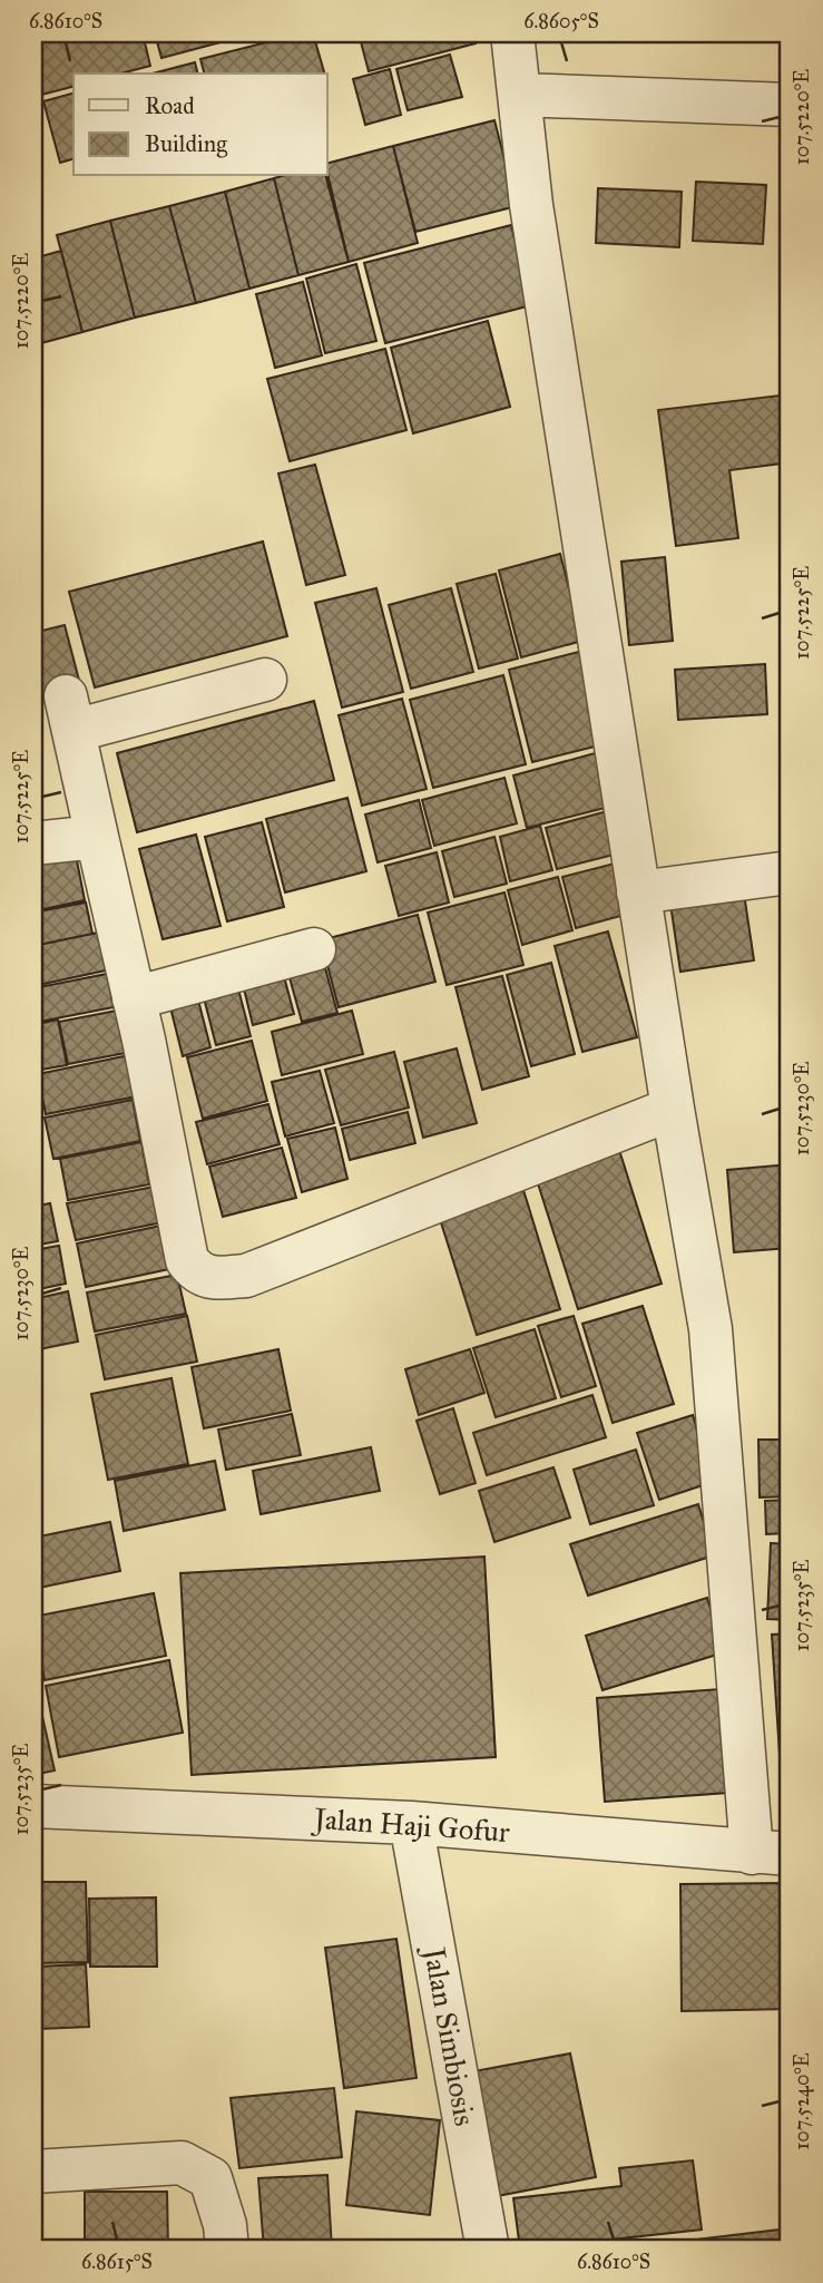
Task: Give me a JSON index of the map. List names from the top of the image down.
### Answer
{
  "streets": {
    "street": ["Jalan Haji Gofur", "Jalan Simbiosis"]
  },
  "crossings": [
    ["Jalan Haji Gofur", "Jalan Simbiosis"]
  ],
  "legend": ["Road", "Building"],
  "coordinates": [
    "6.8610°S",
    "6.8605°S",
    "107.5220°E",
    "107.5225°E",
    "107.5230°E",
    "107.5235°E",
    "107.5240°E",
    "6.8615°S"
  ]
}
